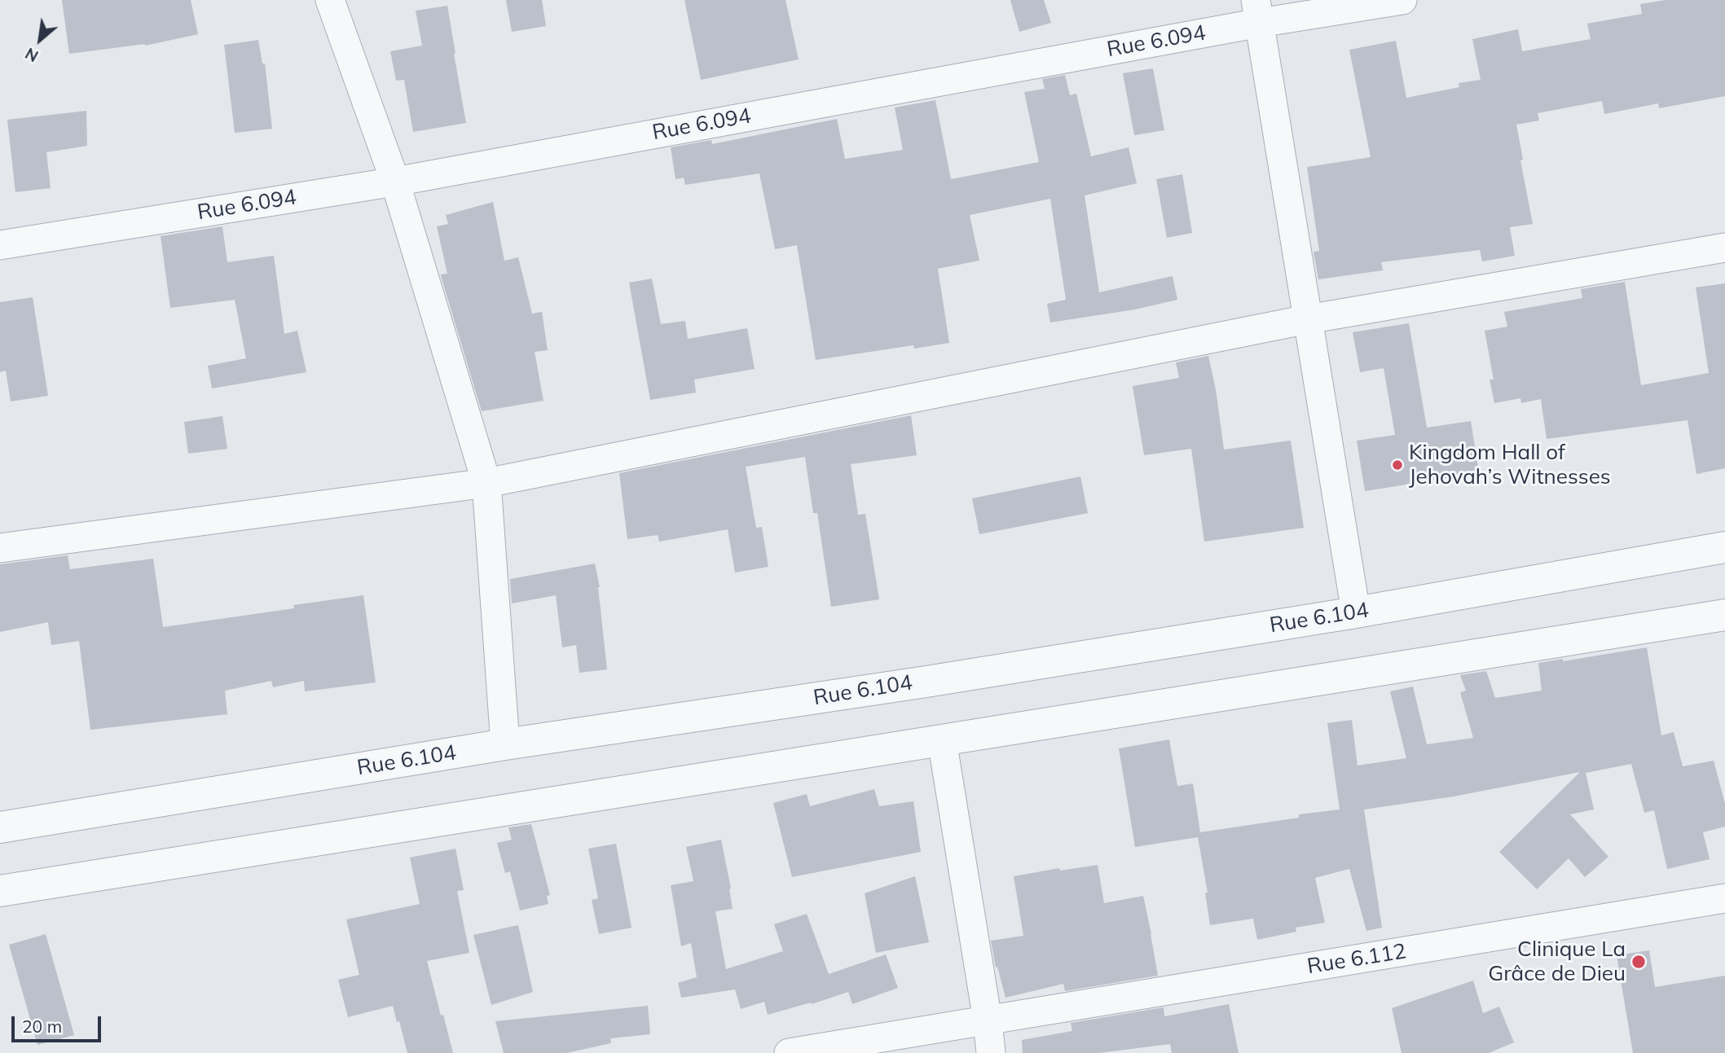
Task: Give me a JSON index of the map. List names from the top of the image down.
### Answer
{
  "streets": {
    "street": ["Rue 6.094", "Rue 6.104", "Rue 6.112"]
  },
  "places": ["Kingdom Hall of Jehovah’s Witnesses", "Clinique La Grâce de Dieu"],
  "scale_bar": "20 m",
  "north": "bottom left"
}
